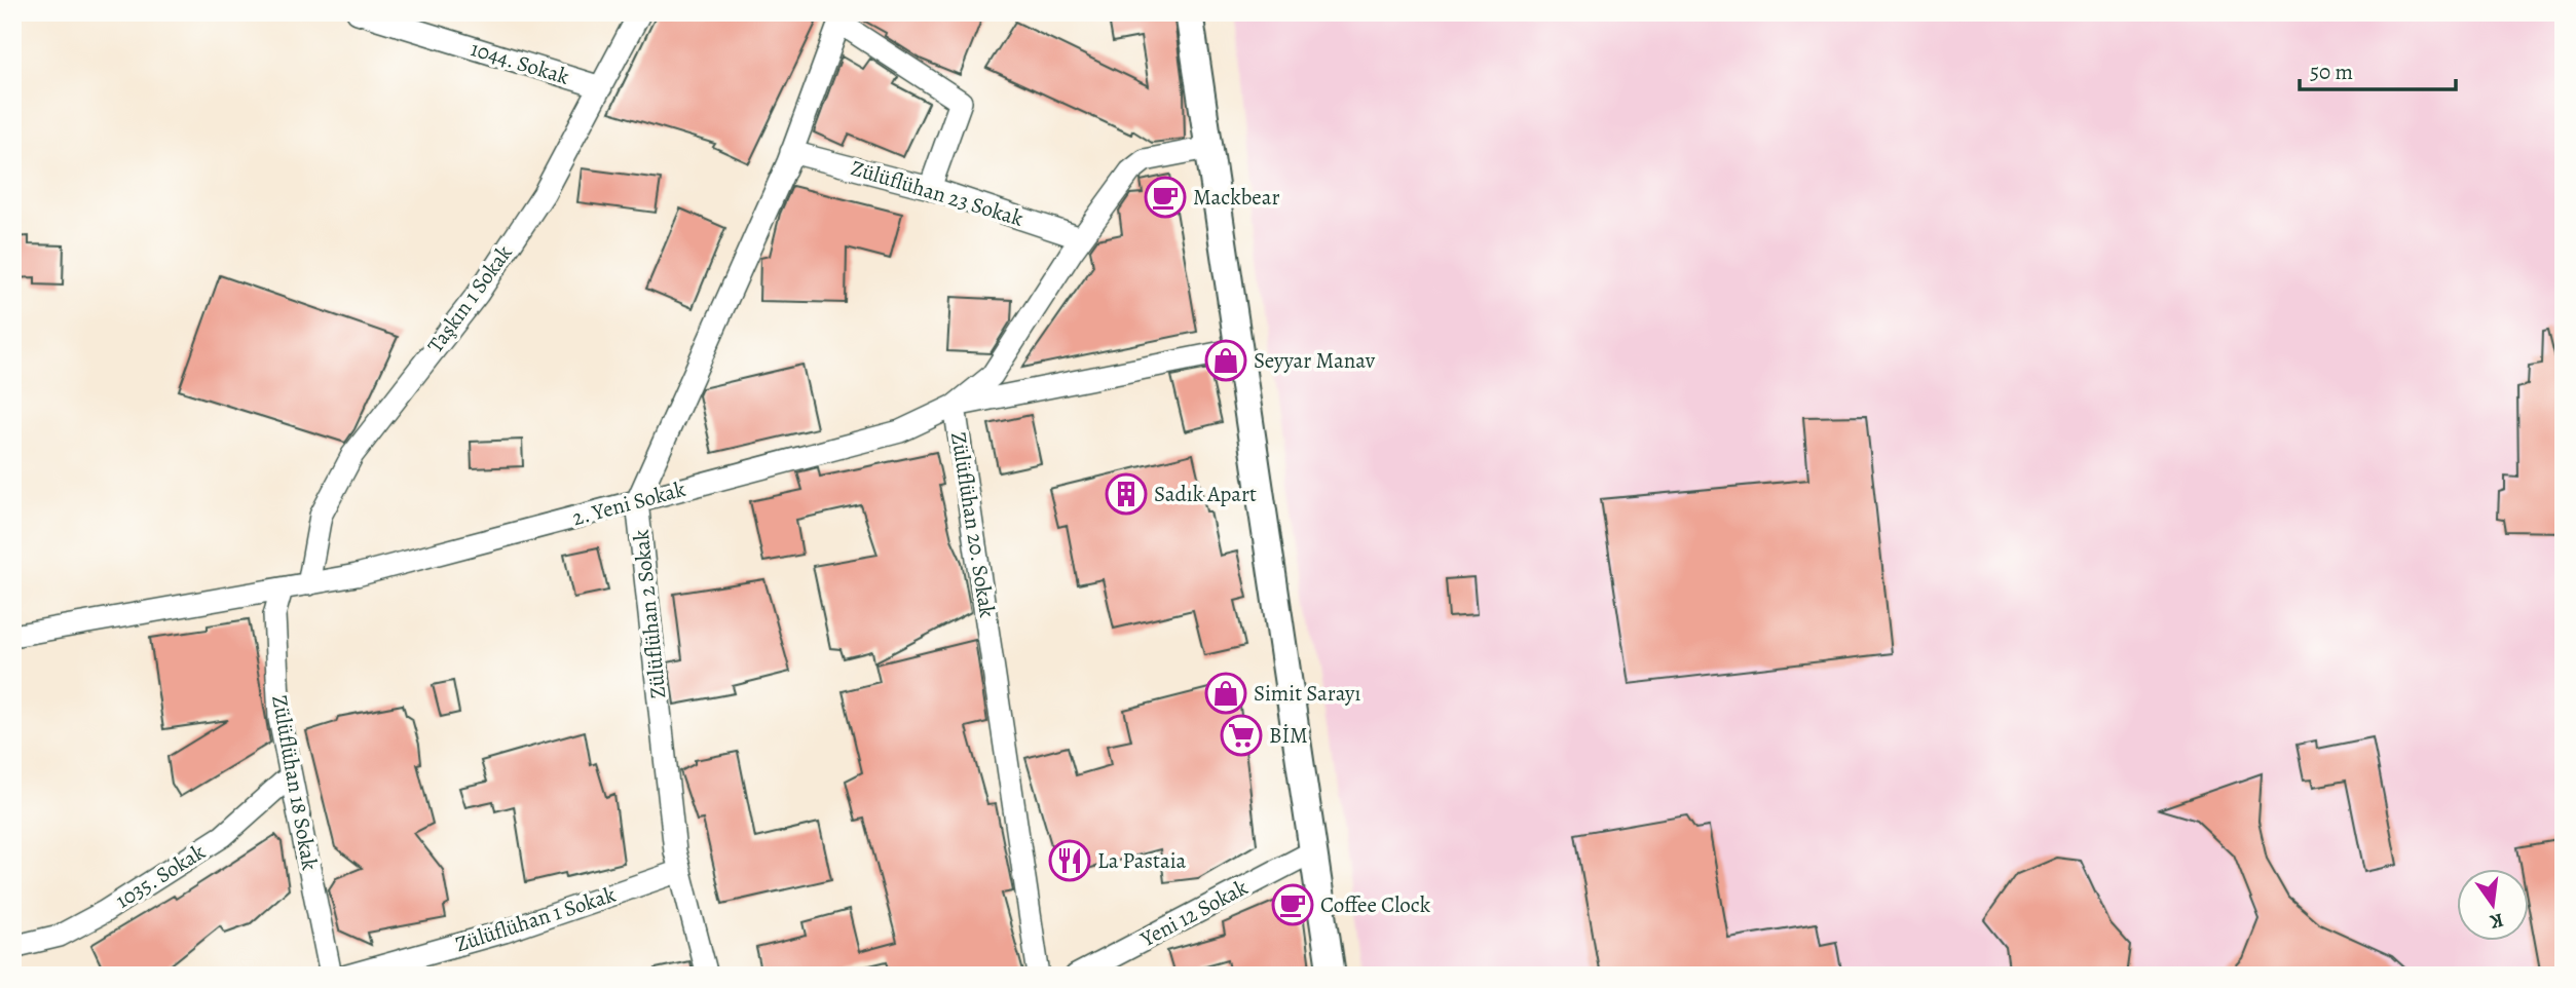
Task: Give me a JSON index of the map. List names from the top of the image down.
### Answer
{
  "streets": {
    "street": [
      "1044. Sokak",
      "Zülüflühan 23 Sokak",
      "Taşkın 1 Sokak",
      "2. Yeni Sokak",
      "Zülüflühan 20. Sokak",
      "Zülüflühan 2 Sokak",
      "Zülüflühan 18 Sokak",
      "1035. Sokak",
      "Yeni 12 Sokak",
      "Zülüflühan 1 Sokak"
    ]
  },
  "crossings": [
    ["1044. Sokak", "Taşkın 1 Sokak"],
    ["Zülüflühan 23 Sokak", "Zülüflühan 20. Sokak"],
    ["Zülüflühan 23 Sokak", "Zülüflühan 2 Sokak"],
    ["Taşkın 1 Sokak", "2. Yeni Sokak"],
    ["2. Yeni Sokak", "Zülüflühan 20. Sokak"],
    ["2. Yeni Sokak", "Zülüflühan 2 Sokak"],
    ["2. Yeni Sokak", "Zülüflühan 18 Sokak"],
    ["Zülüflühan 2 Sokak", "Zülüflühan 1 Sokak"],
    ["Zülüflühan 18 Sokak", "1035. Sokak"]
  ],
  "places": {
    "cafe": ["Mackbear", "Coffee Clock"],
    "shop": ["Seyyar Manav", "Simit Sarayı"],
    "building": ["Sadık Apart"],
    "supermarket": ["BİM"],
    "restaurant": ["La Pastaia"]
  },
  "scale_bar": "50 m",
  "north": "bottom"
}
